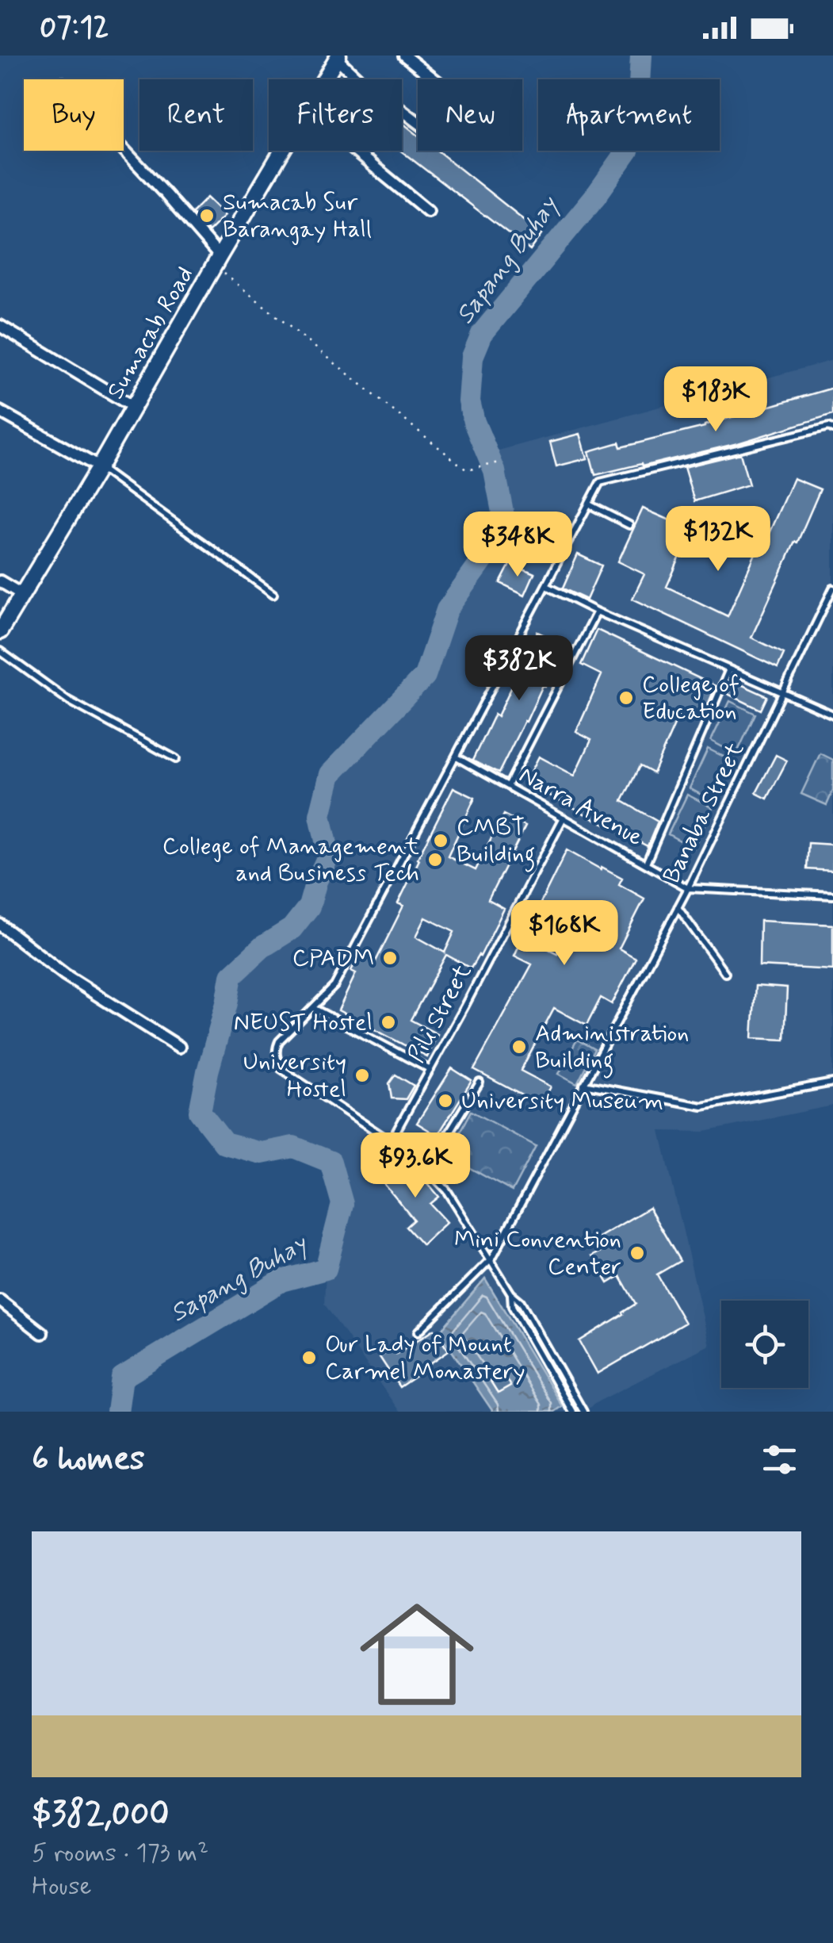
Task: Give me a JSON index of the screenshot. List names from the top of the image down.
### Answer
{
  "streets": {
    "main road": ["Sumacab Road"],
    "lane": ["Narra Avenue", "Banaba Street", "Pili Street"]
  },
  "crossings": [
    ["Narra Avenue", "Banaba Street"],
    ["Narra Avenue", "Pili Street"]
  ],
  "water": ["Sapang Buhay"],
  "places": [
    "Sumacab Sur Barangay Hall",
    "College of Education",
    "CMBT Building",
    "College of Management and Business Tech",
    "CPADM",
    "NEUST Hostel",
    "Administration Building",
    "University Hostel",
    "University Museum",
    "Mini Convention Center",
    "Our Lady of Mount Carmel Monastery"
  ],
  "page": {
    "status": "07:12",
    "chip": [
      "Buy",
      "Rent",
      "Filters",
      "New",
      "Apartment"
    ],
    "price": [
      "$183K",
      "$132K",
      "$348K",
      "$382K",
      "$168K",
      "$93.6K"
    ],
    "heading": "6 homes",
    "list": [
      {
        "name": "$382,000",
        "note": "5 rooms · 173 m² · House"
      }
    ]
  }
}
